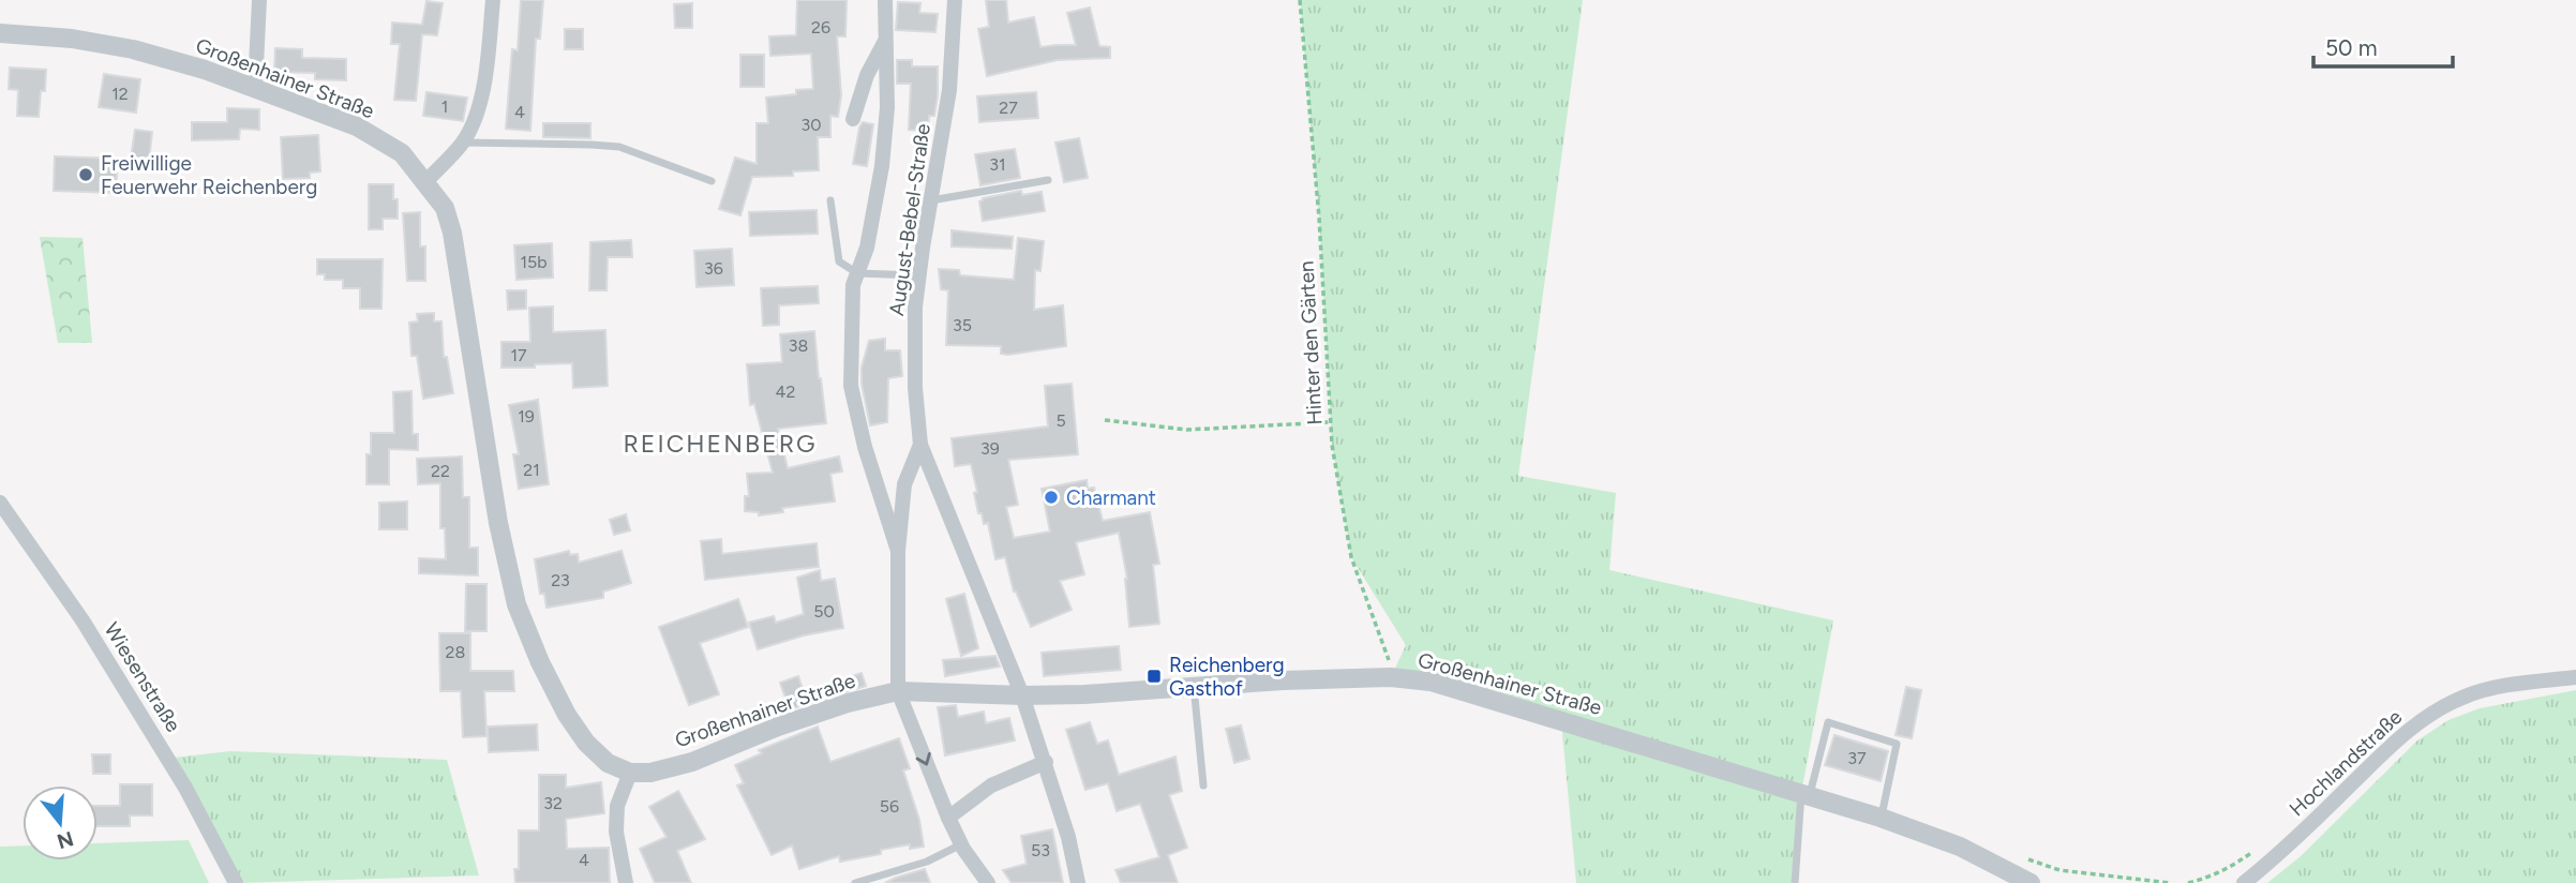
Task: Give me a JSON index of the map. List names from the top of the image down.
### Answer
{
  "streets": {
    "street": [
      "Großenhainer Straße",
      "August-Bebel-Straße",
      "Wiesenstraße",
      "Hochlandstraße"
    ],
    "path": ["Hinter den Gärten"]
  },
  "crossings": [
    ["Großenhainer Straße", "August-Bebel-Straße"],
    ["Großenhainer Straße", "Hinter den Gärten"]
  ],
  "districts": ["REICHENBERG"],
  "places": {
    "other": ["Freiwillige Feuerwehr Reichenberg", "Charmant"],
    "transit": ["Reichenberg Gasthof"]
  },
  "house_numbers": [
    "26",
    "12",
    "1",
    "27",
    "4",
    "30",
    "31",
    "15b",
    "36",
    "35",
    "38",
    "17",
    "42",
    "19",
    "5",
    "39",
    "21",
    "22",
    "23",
    "50",
    "28",
    "37",
    "32",
    "56",
    "53",
    "4"
  ],
  "scale_bar": "50 m",
  "north": "bottom"
}
